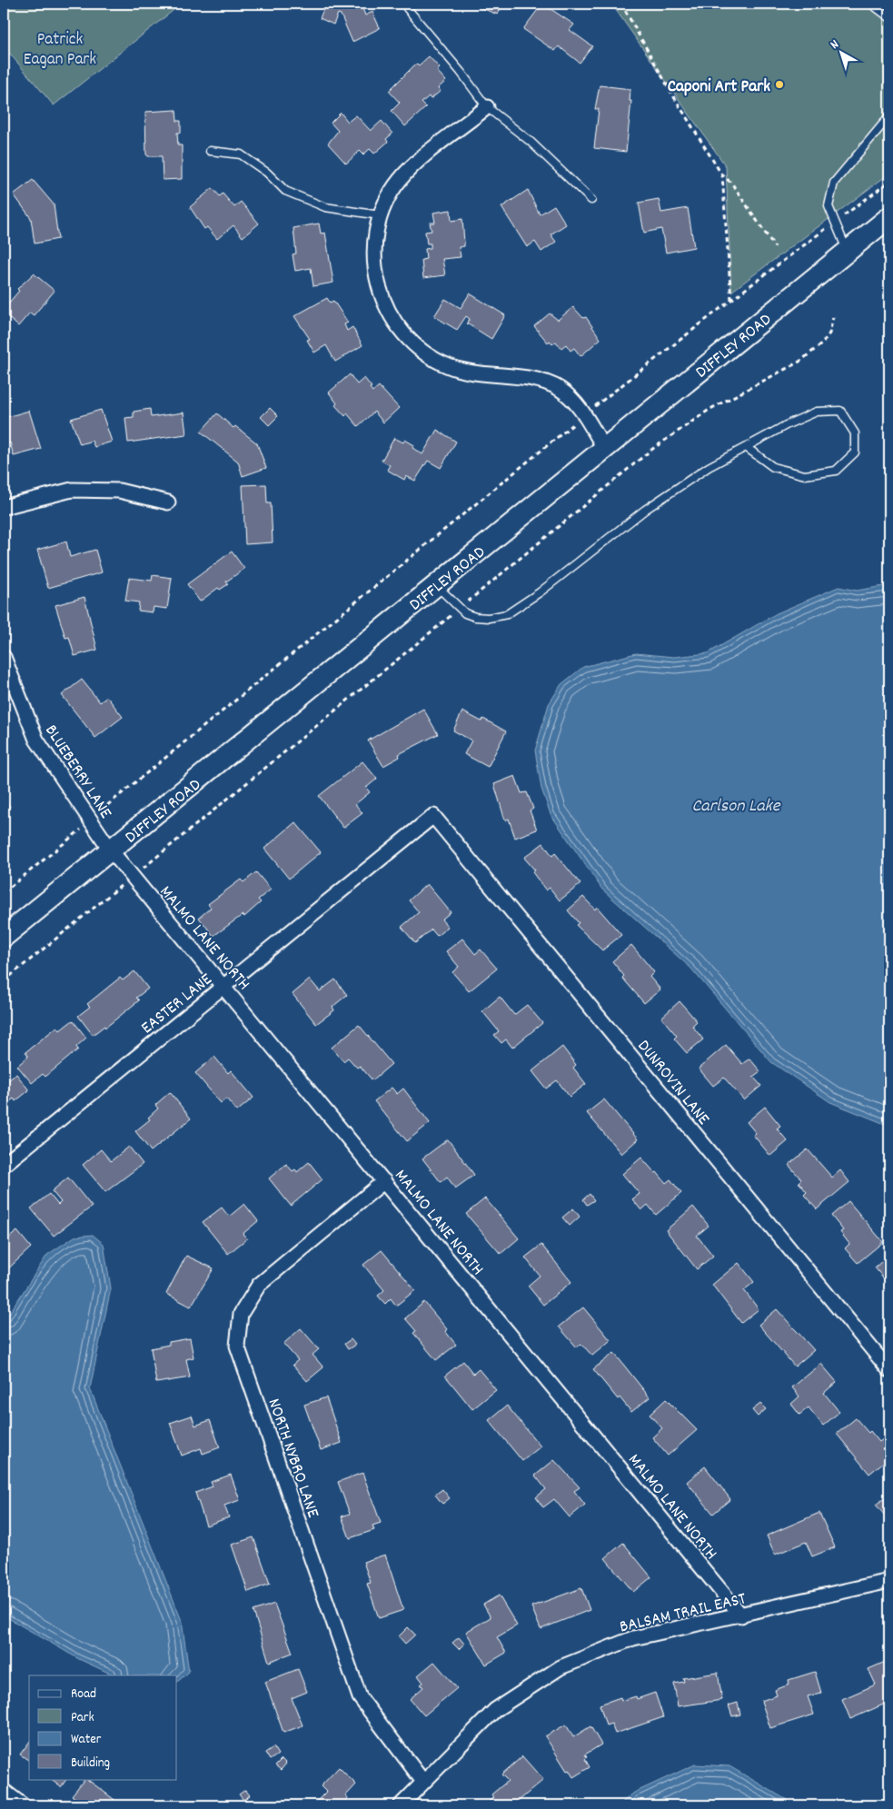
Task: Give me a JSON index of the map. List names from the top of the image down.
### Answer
{
  "streets": {
    "main road": ["DIFFLEY ROAD"],
    "street": [
      "BLUEBERRY LANE",
      "MALMO LANE NORTH",
      "EASTER LANE",
      "DUNROVIN LANE",
      "NORTH NYBRO LANE",
      "BALSAM TRAIL EAST"
    ]
  },
  "crossings": [
    ["DIFFLEY ROAD", "BLUEBERRY LANE"],
    ["DIFFLEY ROAD", "MALMO LANE NORTH"],
    ["BLUEBERRY LANE", "MALMO LANE NORTH"],
    ["MALMO LANE NORTH", "EASTER LANE"],
    ["MALMO LANE NORTH", "NORTH NYBRO LANE"],
    ["MALMO LANE NORTH", "BALSAM TRAIL EAST"],
    ["EASTER LANE", "DUNROVIN LANE"],
    ["NORTH NYBRO LANE", "BALSAM TRAIL EAST"]
  ],
  "water": ["Carlson Lake"],
  "parks": ["Patrick Eagan Park"],
  "places": ["Caponi Art Park"],
  "legend": [
    "Road",
    "Park",
    "Water",
    "Building"
  ],
  "north": "top left"
}
